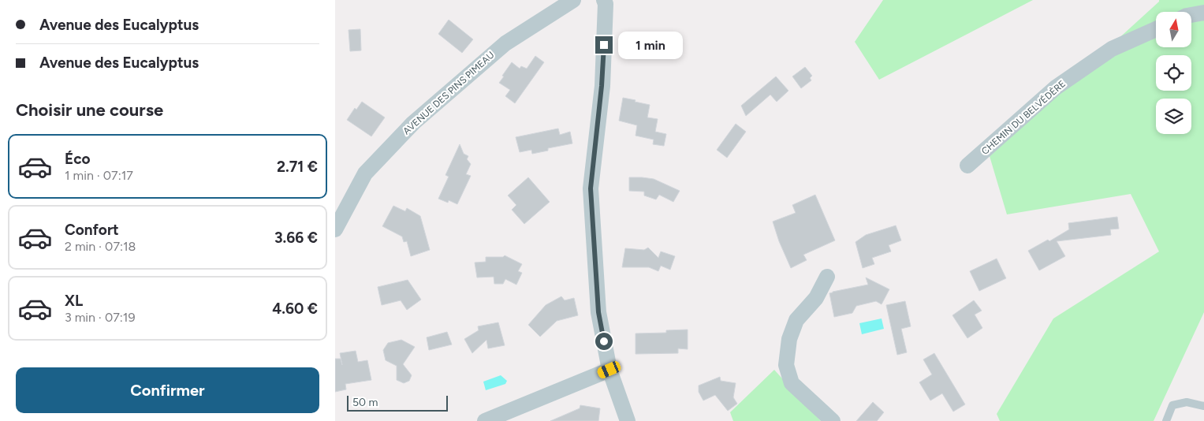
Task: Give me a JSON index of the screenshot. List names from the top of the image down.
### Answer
{
  "streets": {
    "street": ["AVENUE DES PINS PIMEAU", "CHEMIN DU BELVÉDÈRE"]
  },
  "scale_bar": "50 m",
  "north": "top",
  "page": {
    "banner": ["Avenue des Eucalyptus", "Avenue des Eucalyptus"],
    "bubble": "1 min",
    "heading": "Choisir une course",
    "list": [
      {
        "name": "Éco",
        "note": "1 min · 07:17",
        "value": "2.71 €"
      },
      {
        "name": "Confort",
        "note": "2 min · 07:18",
        "value": "3.66 €"
      },
      {
        "name": "XL",
        "note": "3 min · 07:19",
        "value": "4.60 €"
      }
    ],
    "buttons": "Confirmer",
    "scale": "50 m"
  }
}
